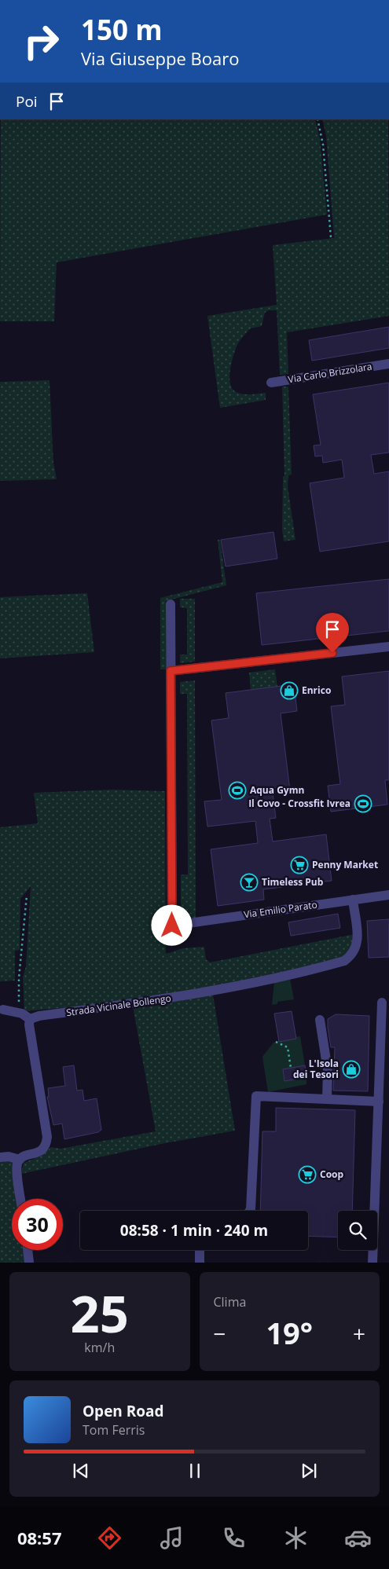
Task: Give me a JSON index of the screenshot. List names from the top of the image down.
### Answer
{
  "streets": {
    "street": ["Via Carlo Brizzolara", "Via Emilio Parato", "Strada Vicinale Bollengo"]
  },
  "crossings": [
    ["Via Emilio Parato", "Strada Vicinale Bollengo"]
  ],
  "places": {
    "shop": ["Enrico", "L'Isola dei Tesori"],
    "sports": ["Aqua Gymn", "Il Covo - Crossfit Ivrea"],
    "supermarket": ["Penny Market", "Coop"],
    "bar": ["Timeless Pub"]
  },
  "page": {
    "turn": ["150 m", "Via Giuseppe Boaro"],
    "then": "Poi",
    "limit": "30",
    "trip": "08:58 · 1 min · 240 m",
    "tile": [
      ["25", "km/h"],
      "Clima"
    ],
    "heat": ["−", "19°", "+"],
    "song": ["Open Road", "Tom Ferris"],
    "tabs": "08:57"
  }
}
